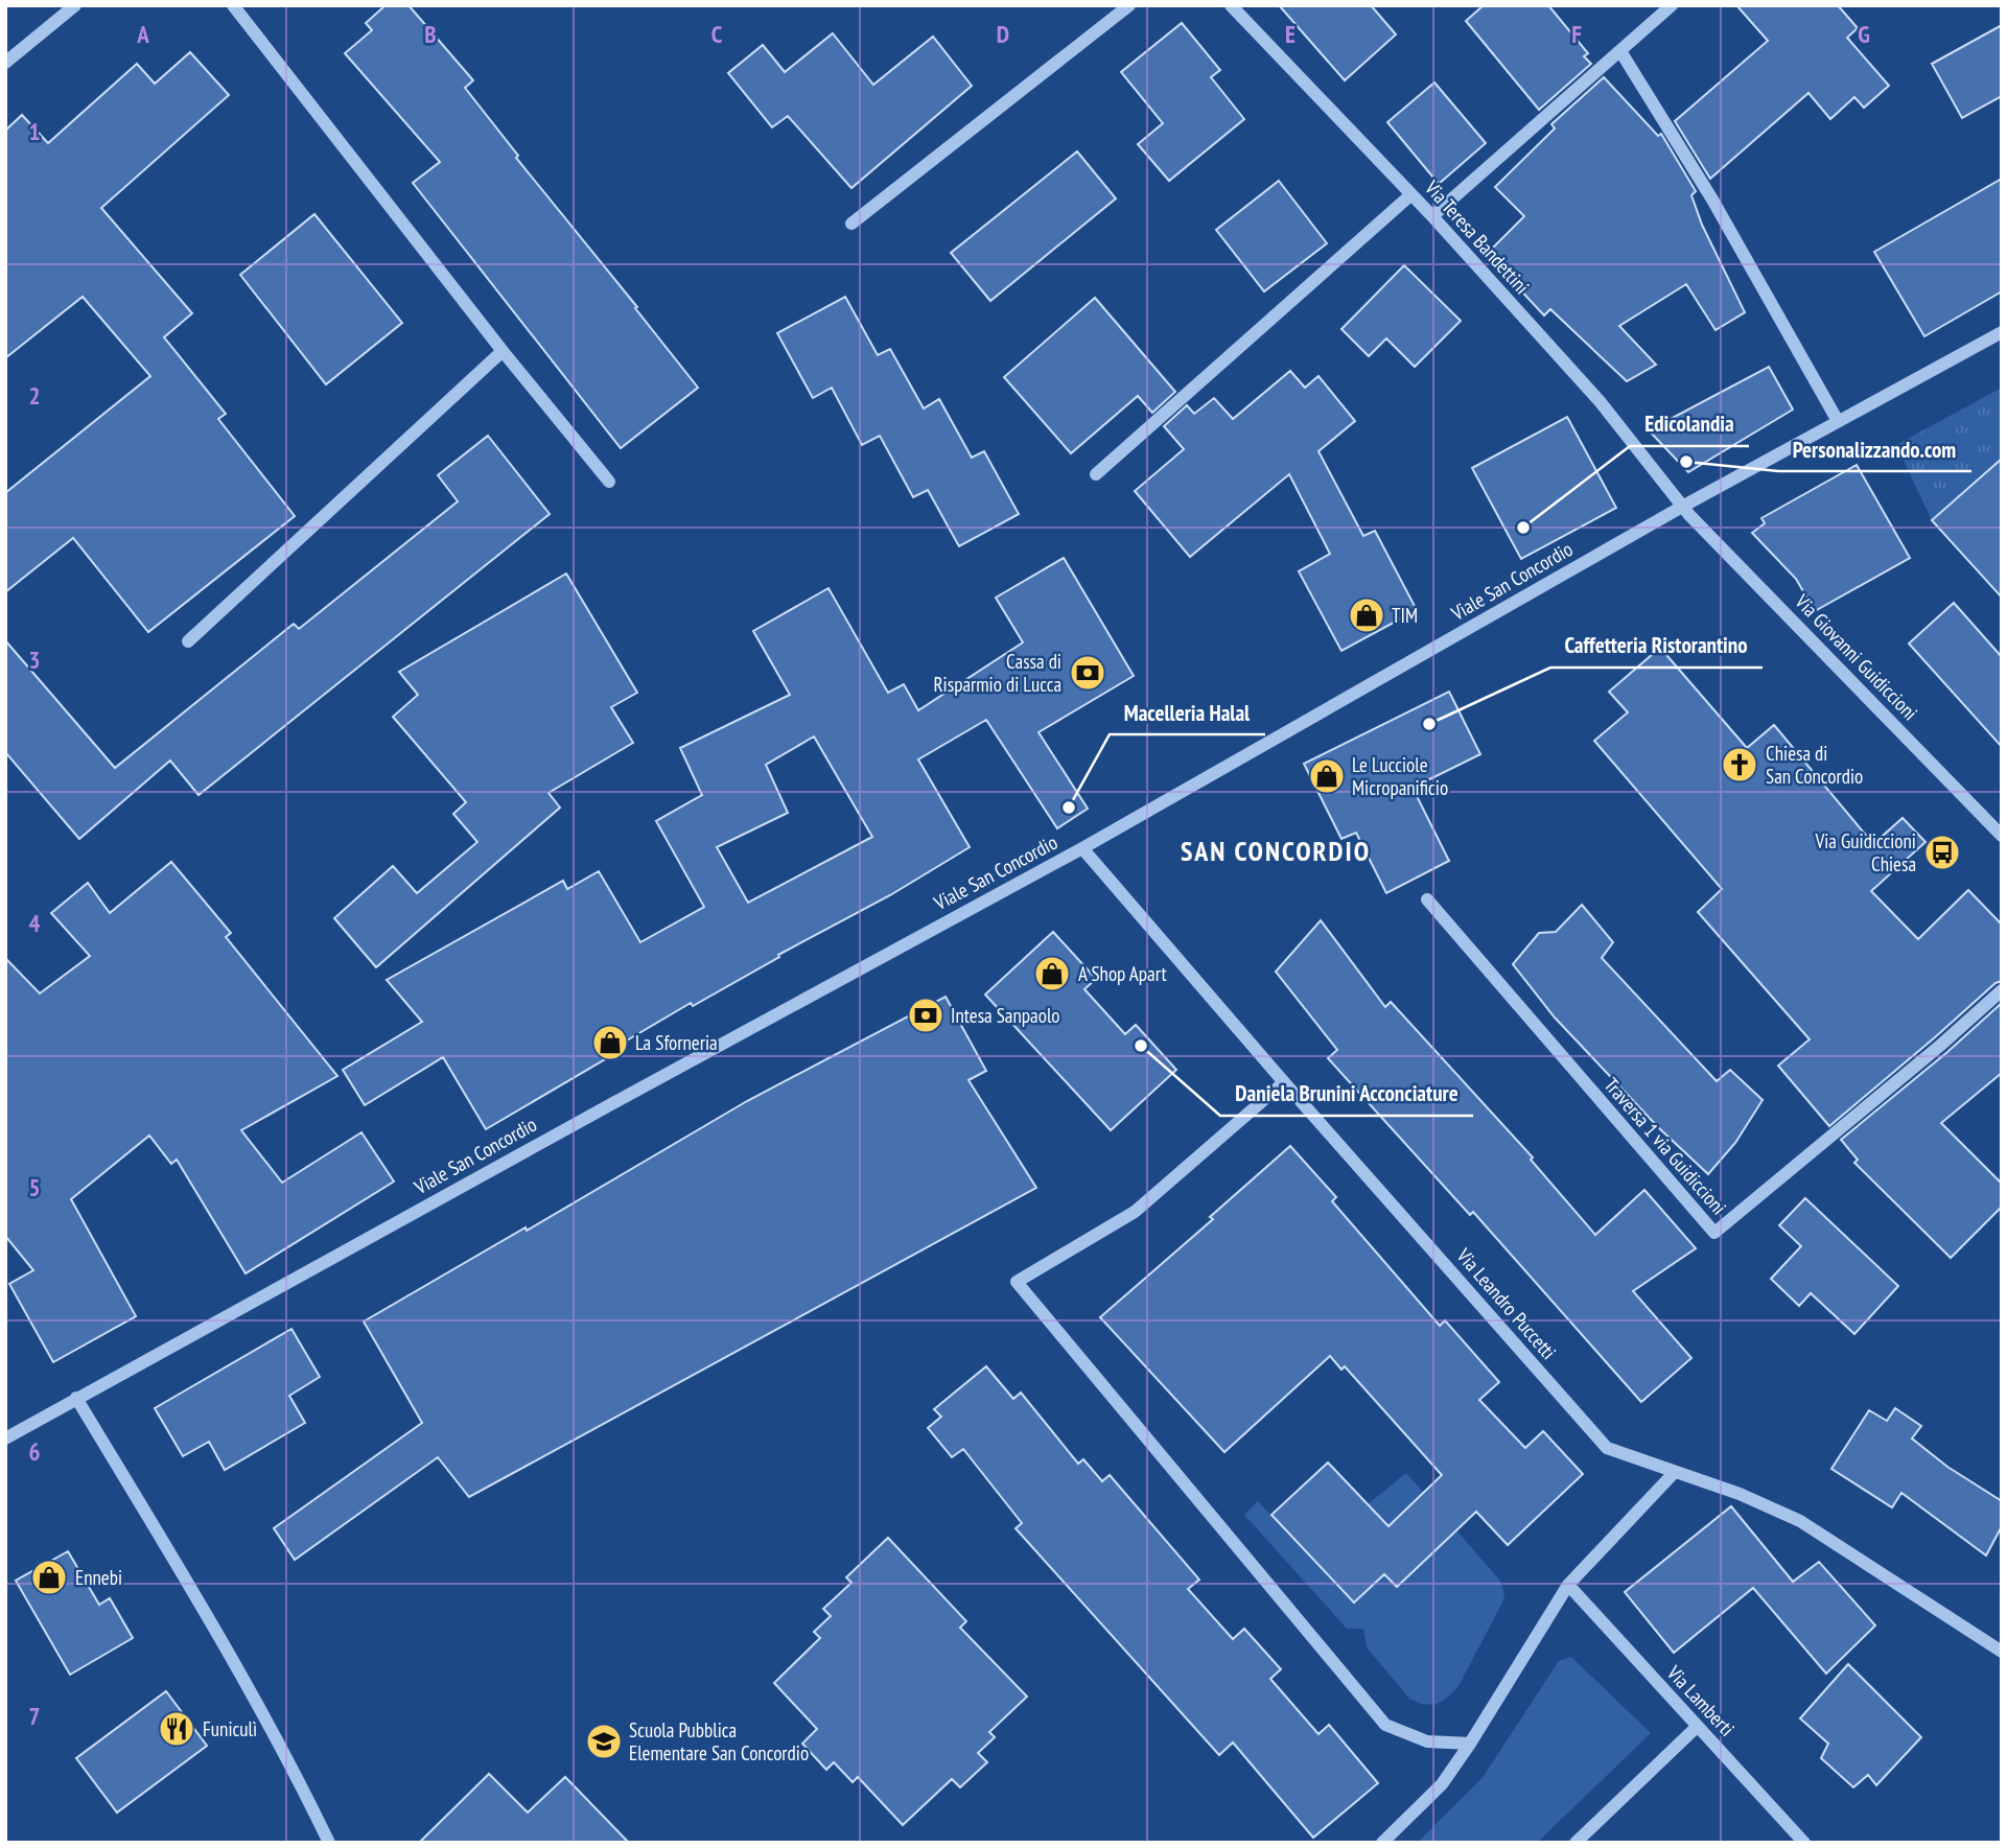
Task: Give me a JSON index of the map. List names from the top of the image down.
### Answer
{
  "streets": {
    "street": [
      "Via Teresa Bandettini",
      "Viale San Concordio",
      "Via Giovanni Guidiccioni",
      "Traversa 1 via Guidiccioni",
      "Via Leandro Puccetti",
      "Via Lamberti"
    ]
  },
  "crossings": [
    ["Via Teresa Bandettini", "Viale San Concordio"],
    ["Via Teresa Bandettini", "Via Giovanni Guidiccioni"],
    ["Viale San Concordio", "Via Giovanni Guidiccioni"],
    ["Viale San Concordio", "Via Leandro Puccetti"]
  ],
  "districts": ["SAN CONCORDIO"],
  "places": {
    "other": [
      "Personalizzando.com",
      "Edicolandia",
      "Caffetteria Ristorantino",
      "Macelleria Halal",
      "Daniela Brunini Acconciature"
    ],
    "shop": [
      "TIM",
      "Le Lucciole Micropanificio",
      "A Shop Apart",
      "La Sforneria",
      "Ennebi"
    ],
    "bank": ["Cassa di Risparmio di Lucca", "Intesa Sanpaolo"],
    "church": ["Chiesa di San Concordio"],
    "bus stop": ["Via Guidiccioni Chiesa"],
    "restaurant": ["Funiculì"],
    "school or university": ["Scuola Pubblica Elementare San Concordio"]
  },
  "grid": {
    "columns": [
      "A",
      "B",
      "C",
      "D",
      "E",
      "F",
      "G"
    ],
    "rows": [
      "1",
      "2",
      "3",
      "4",
      "5",
      "6",
      "7"
    ]
  }
}
